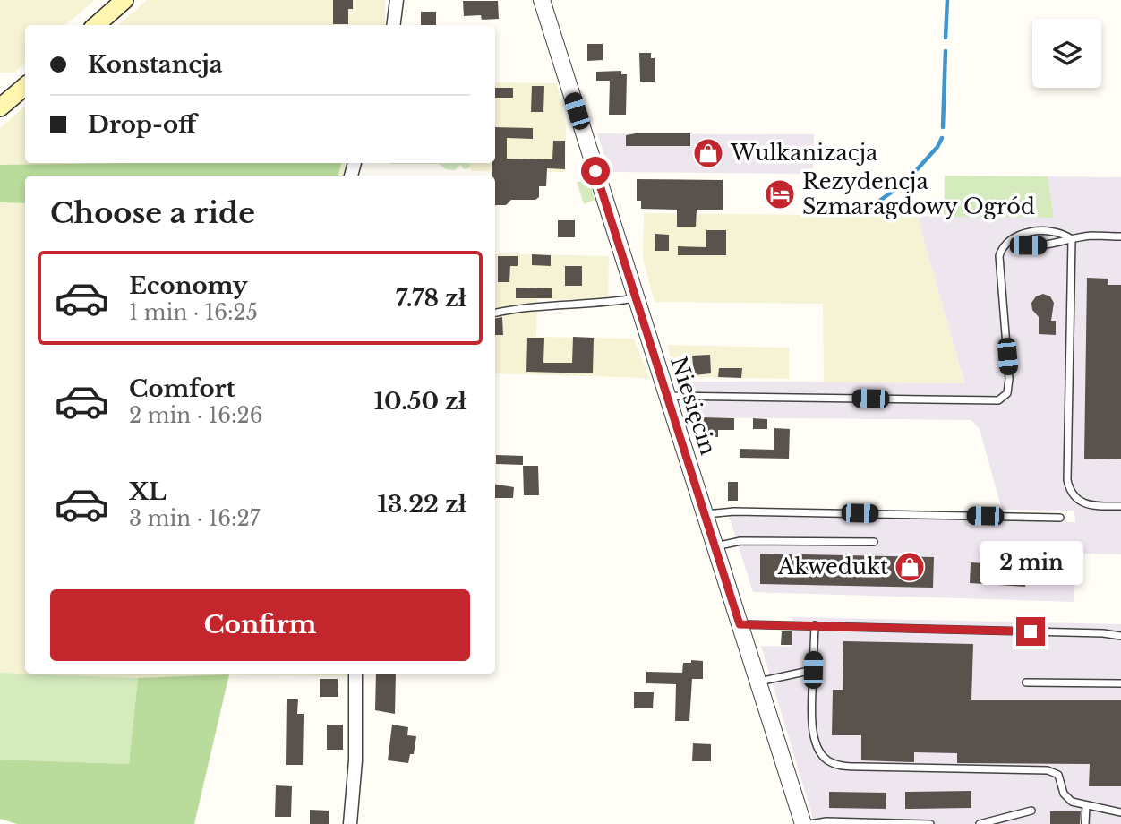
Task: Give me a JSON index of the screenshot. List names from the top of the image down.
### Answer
{
  "streets": {
    "street": ["Niesięcin"]
  },
  "places": {
    "shop": ["Wulkanizacja", "Akwedukt"],
    "hotel": ["Rezydencja Szmaragdowy Ogród"]
  },
  "page": {
    "banner": ["Konstancja", "Drop-off"],
    "heading": "Choose a ride",
    "list": [
      {
        "name": "Economy",
        "note": "1 min · 16:25",
        "value": "7.78 zł"
      },
      {
        "name": "Comfort",
        "note": "2 min · 16:26",
        "value": "10.50 zł"
      },
      {
        "name": "XL",
        "note": "3 min · 16:27",
        "value": "13.22 zł"
      }
    ],
    "bubble": "2 min",
    "buttons": "Confirm"
  }
}
